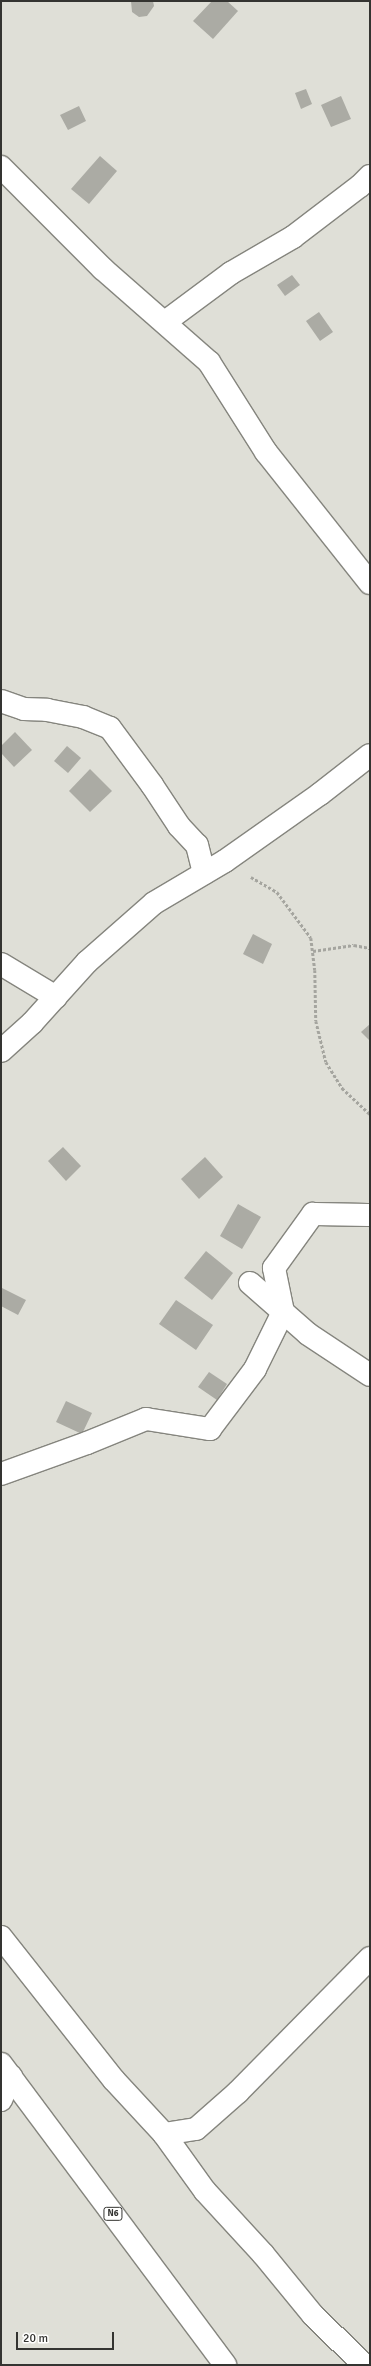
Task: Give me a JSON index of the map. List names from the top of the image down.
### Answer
{
  "streets": {
    "main road": ["N6"]
  },
  "scale_bar": "20 m"
}
